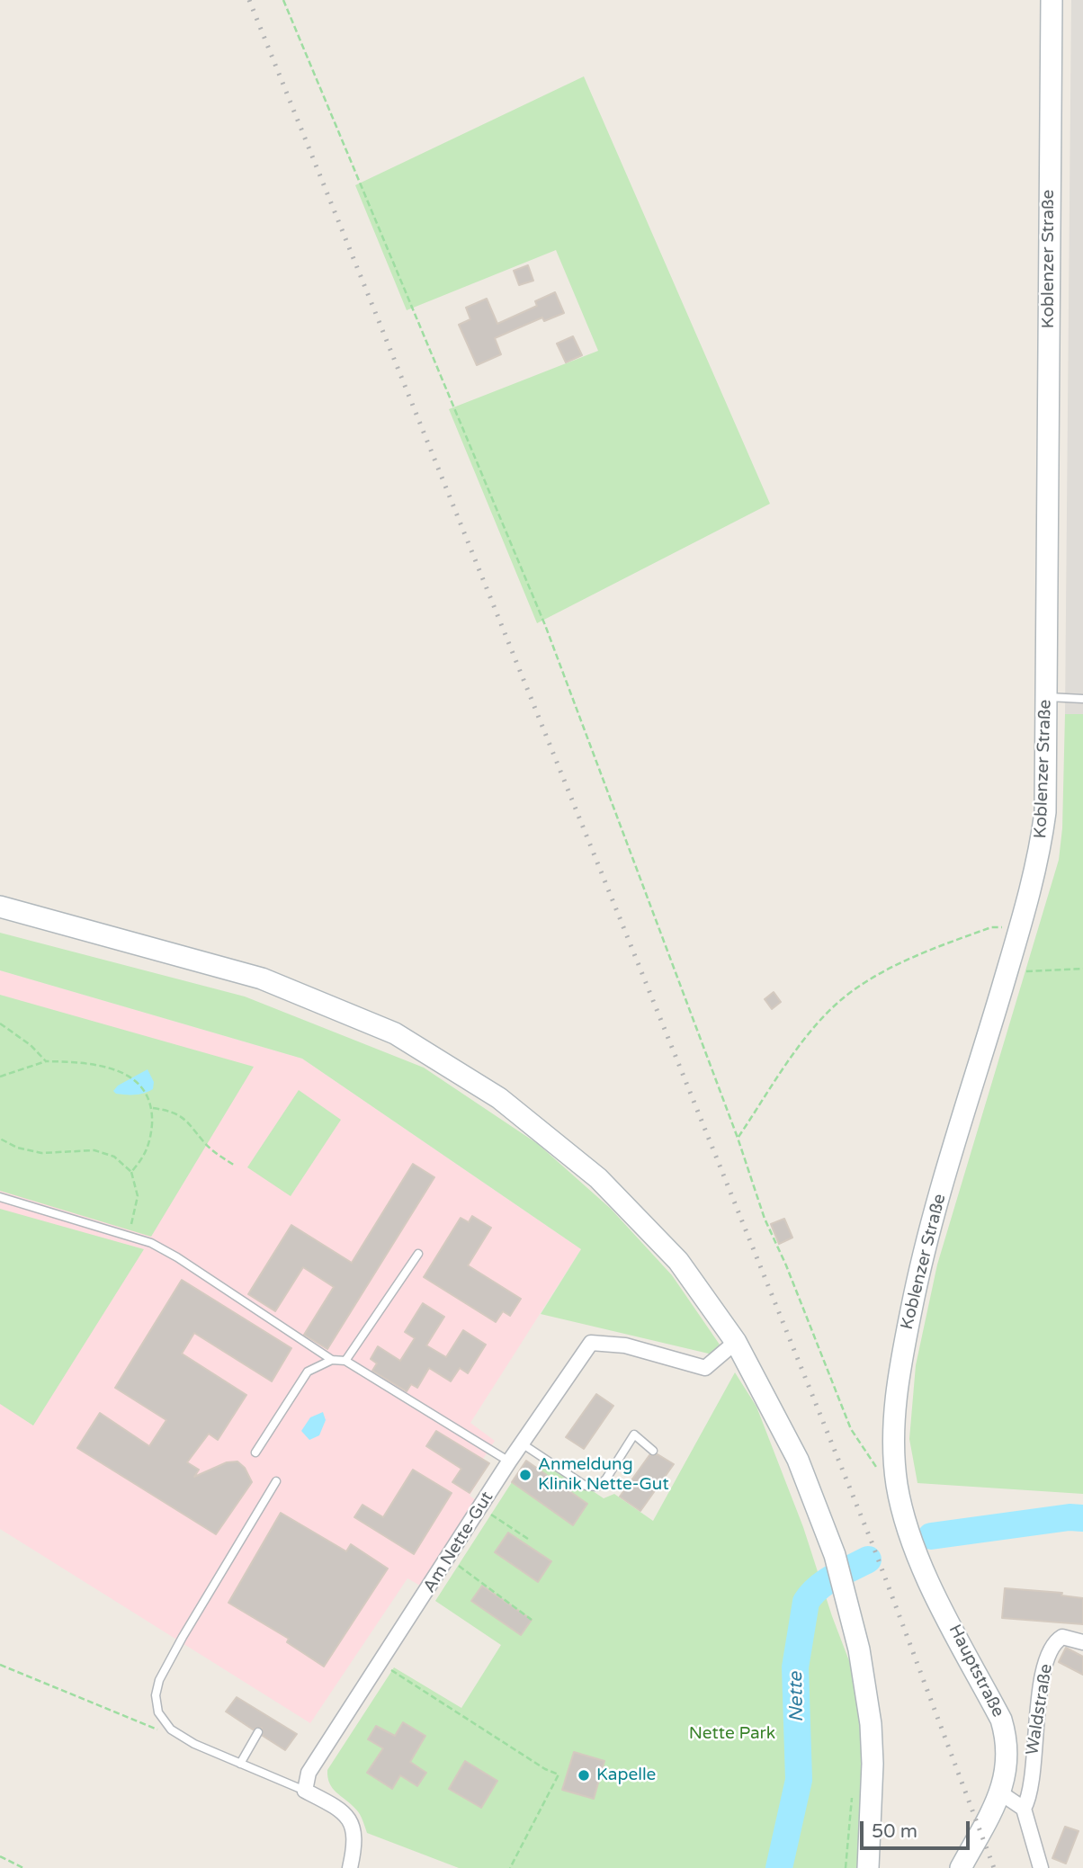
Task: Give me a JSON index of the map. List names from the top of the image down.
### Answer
{
  "streets": {
    "street": [
      "Koblenzer Straße",
      "Am Nette-Gut",
      "Hauptstraße",
      "Waldstraße"
    ]
  },
  "crossings": [
    ["Koblenzer Straße", "Hauptstraße"]
  ],
  "water": ["Nette"],
  "parks": ["Nette Park"],
  "places": ["Anmeldung Klinik Nette-Gut", "Kapelle"],
  "scale_bar": "50 m"
}
